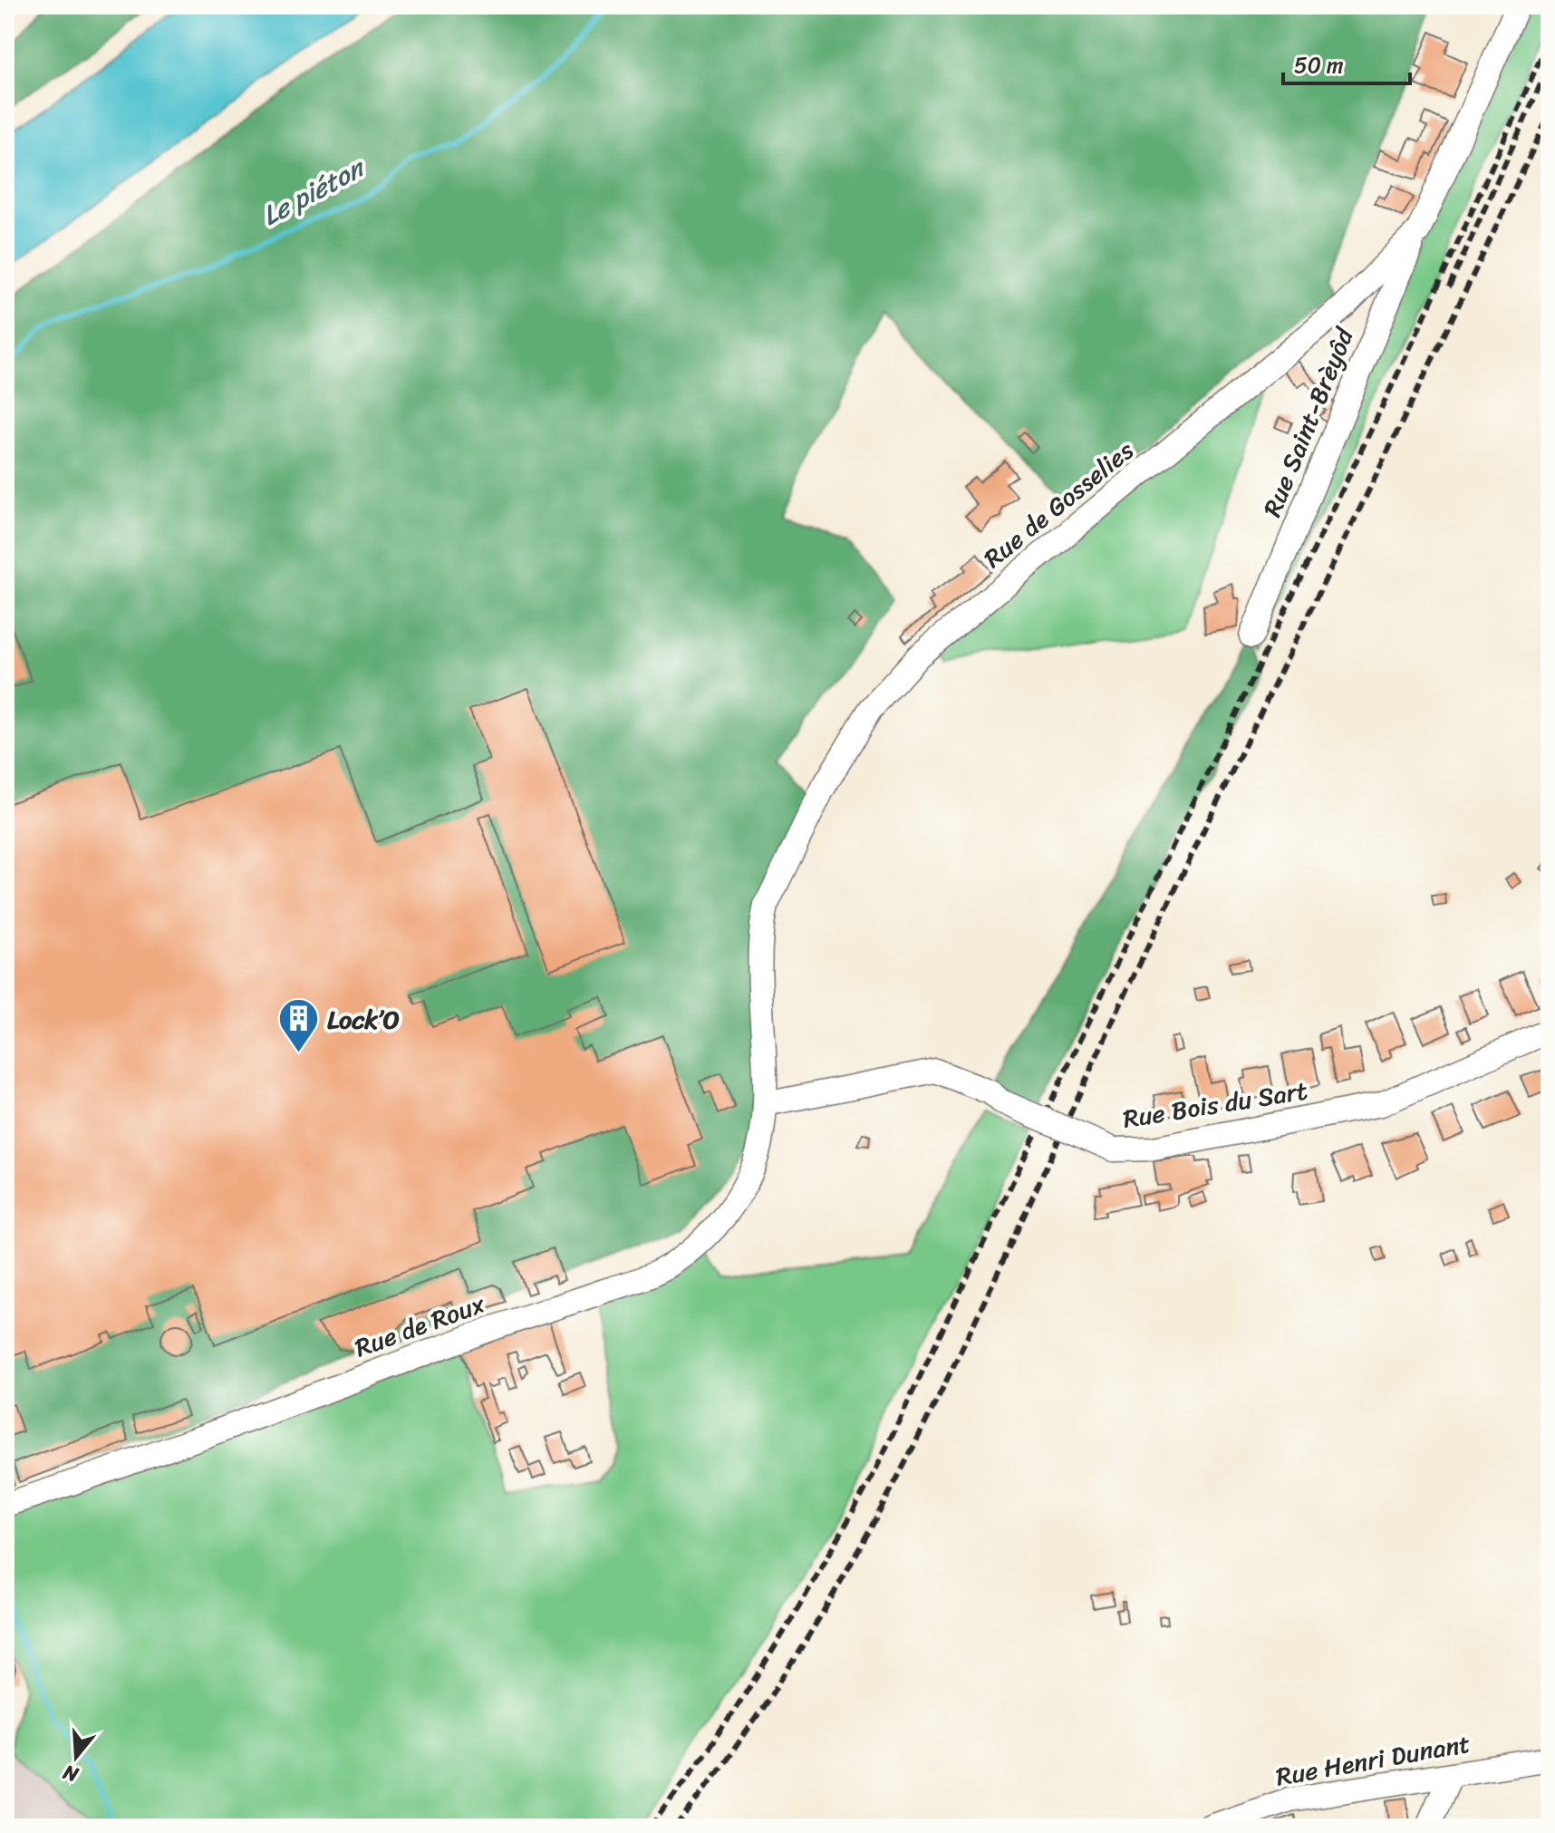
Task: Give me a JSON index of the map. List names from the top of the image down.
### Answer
{
  "streets": {
    "street": [
      "Rue Saint-Brèyôd",
      "Rue de Gosselies",
      "Rue Bois du Sart",
      "Rue de Roux",
      "Rue Henri Dunant"
    ]
  },
  "crossings": [
    ["Rue Saint-Brèyôd", "Rue de Gosselies"],
    ["Rue de Gosselies", "Rue Bois du Sart"],
    ["Rue de Gosselies", "Rue de Roux"],
    ["Rue Bois du Sart", "Rue de Roux"]
  ],
  "water": ["Le piéton"],
  "places": {
    "building": ["Lock’O"]
  },
  "scale_bar": "50 m",
  "north": "bottom"
}
